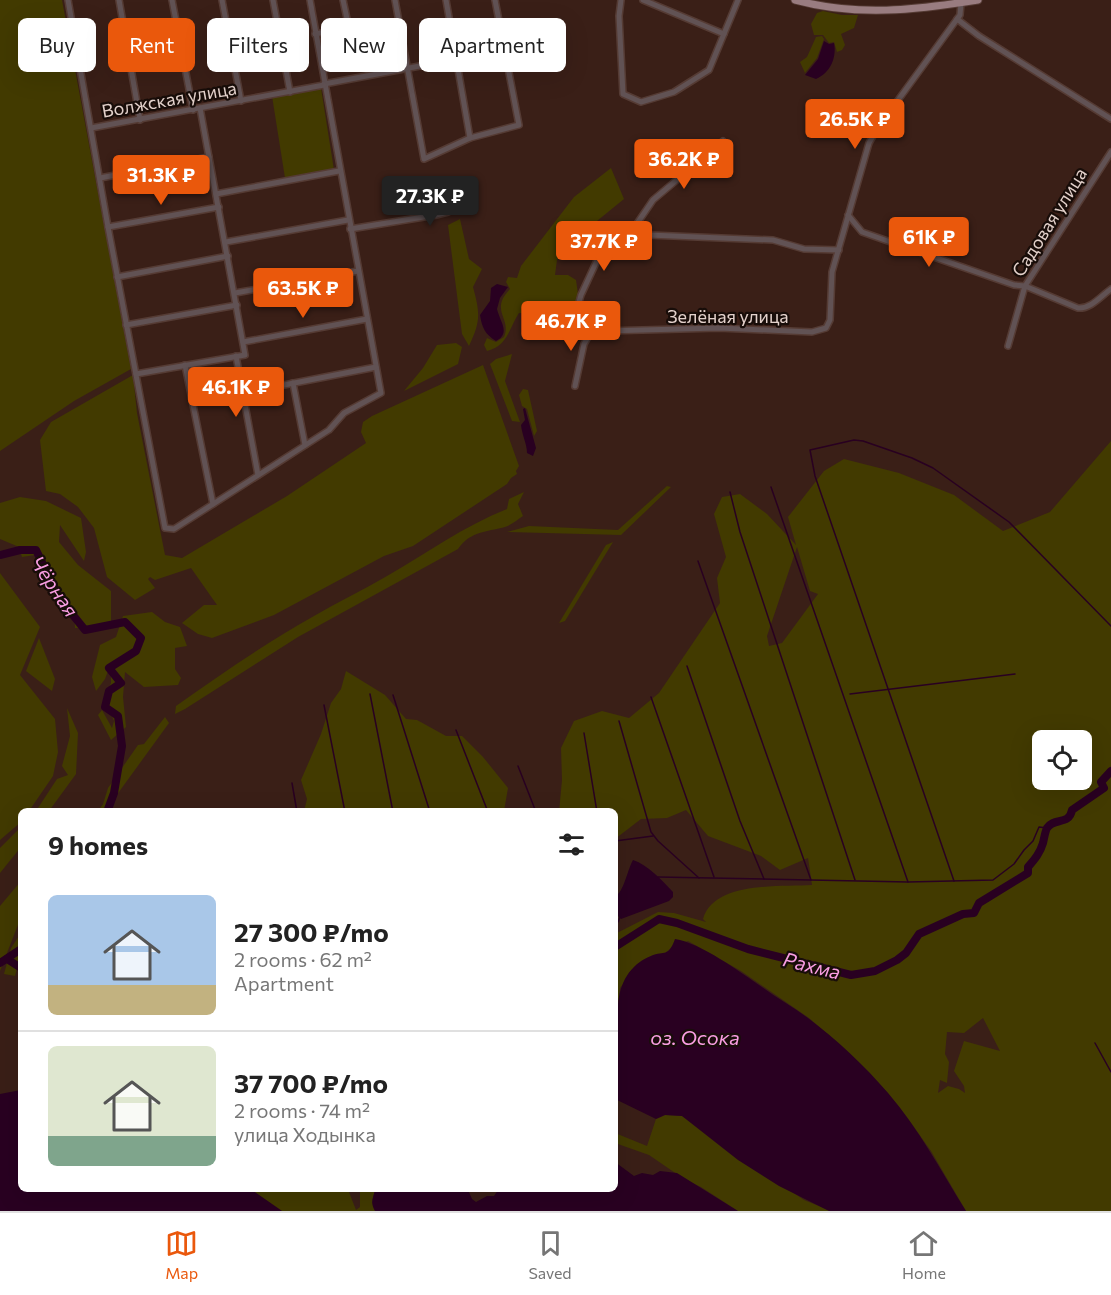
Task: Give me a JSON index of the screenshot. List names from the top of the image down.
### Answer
{
  "streets": {
    "street": ["Волжская улица", "Садовая улица", "Зелёная улица"]
  },
  "water": ["Чёрная", "Рахма", "оз. Осока"],
  "page": {
    "chip": [
      "Buy",
      "Rent",
      "Filters",
      "New",
      "Apartment"
    ],
    "price": [
      "26.5K ₽",
      "36.2K ₽",
      "31.3K ₽",
      "27.3K ₽",
      "61K ₽",
      "37.7K ₽",
      "63.5K ₽",
      "46.7K ₽",
      "46.1K ₽"
    ],
    "heading": "9 homes",
    "list": [
      {
        "name": "27 300 ₽/mo",
        "note": "2 rooms · 62 m² · Apartment"
      },
      {
        "name": "37 700 ₽/mo",
        "note": "2 rooms · 74 m² · улица Ходынка"
      }
    ],
    "tabs": ["Map", "Saved", "Home"]
  }
}
